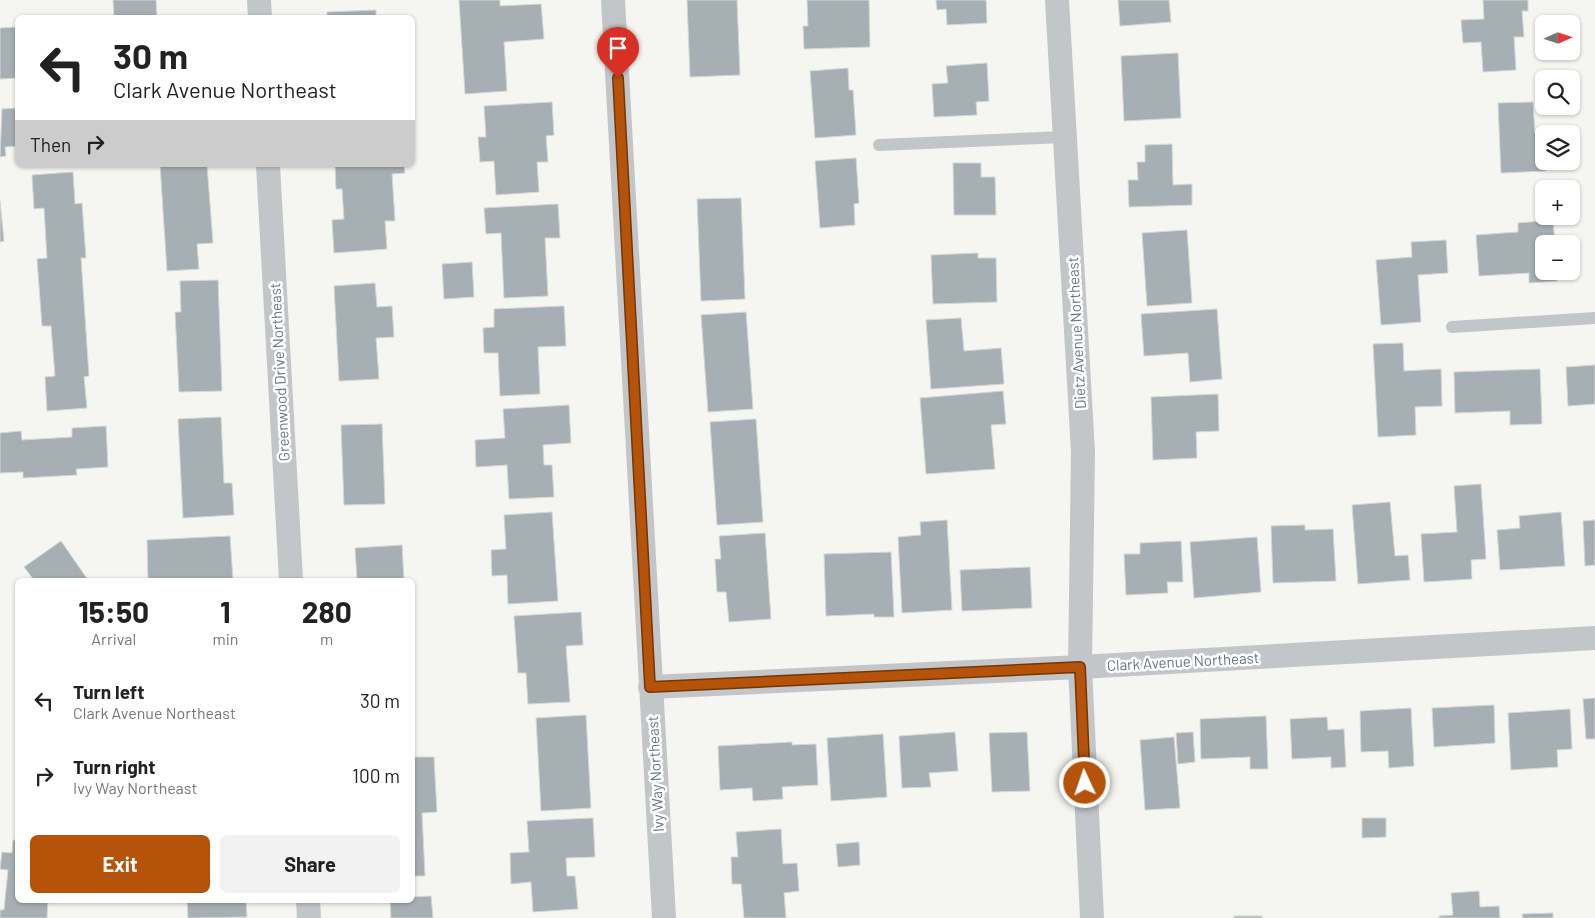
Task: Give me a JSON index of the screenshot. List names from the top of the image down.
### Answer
{
  "streets": {
    "street": [
      "Dietz Avenue Northeast",
      "Greenwood Drive Northeast",
      "Clark Avenue Northeast",
      "Ivy Way Northeast"
    ]
  },
  "crossings": [
    ["Dietz Avenue Northeast", "Clark Avenue Northeast"],
    ["Clark Avenue Northeast", "Ivy Way Northeast"]
  ],
  "north": "right",
  "page": {
    "map_buttons": ["+", "−"],
    "turn": ["30 m", "Clark Avenue Northeast"],
    "then": "Then",
    "eta": [
      "15:50",
      "Arrival",
      "1",
      "min",
      "280",
      "m"
    ],
    "list": [
      {
        "name": "Turn left",
        "note": "Clark Avenue Northeast",
        "value": "30 m"
      },
      {
        "name": "Turn right",
        "note": "Ivy Way Northeast",
        "value": "100 m"
      }
    ],
    "buttons": ["Exit", "Share"]
  }
}
